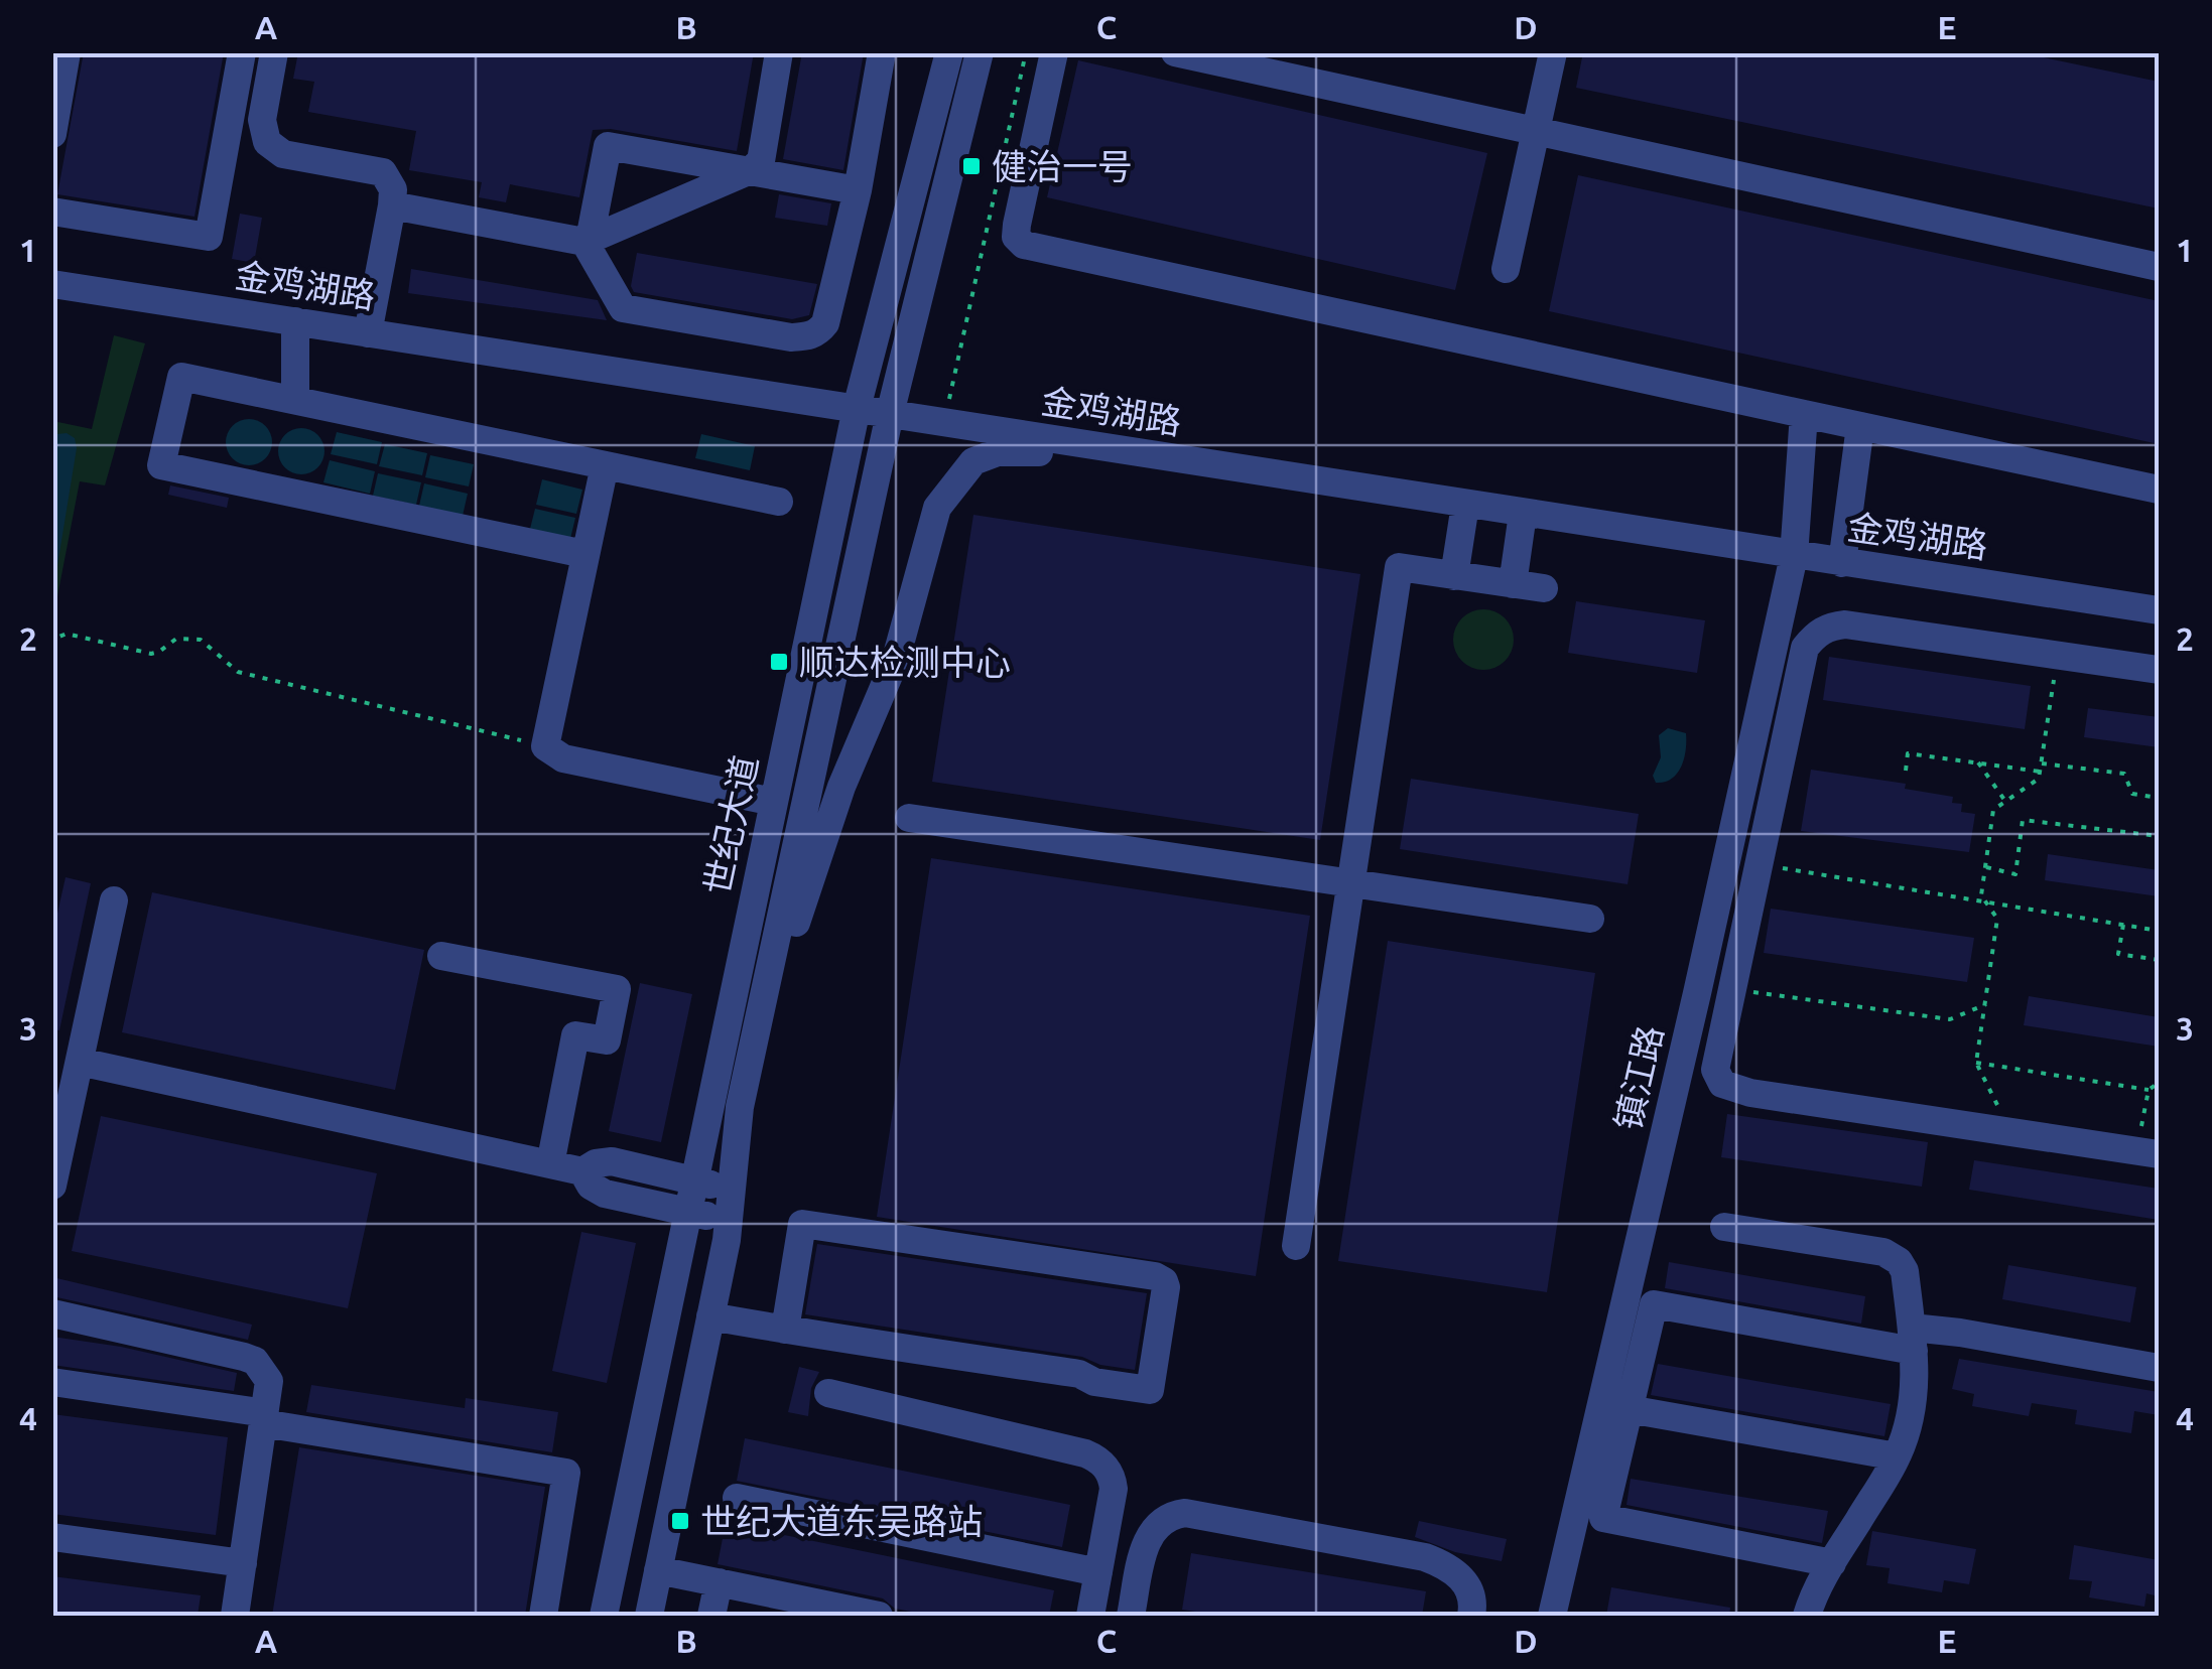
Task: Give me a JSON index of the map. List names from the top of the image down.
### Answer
{
  "streets": {
    "street": ["金鸡湖路", "世纪大道", "镇江路"]
  },
  "crossings": [
    ["金鸡湖路", "世纪大道"],
    ["金鸡湖路", "镇江路"]
  ],
  "places": {
    "transit": ["健治一号", "顺达检测中心", "世纪大道东吴路站"]
  },
  "grid": {
    "columns": [
      "A",
      "B",
      "C",
      "D",
      "E"
    ],
    "rows": [
      "1",
      "2",
      "3",
      "4"
    ]
  }
}
